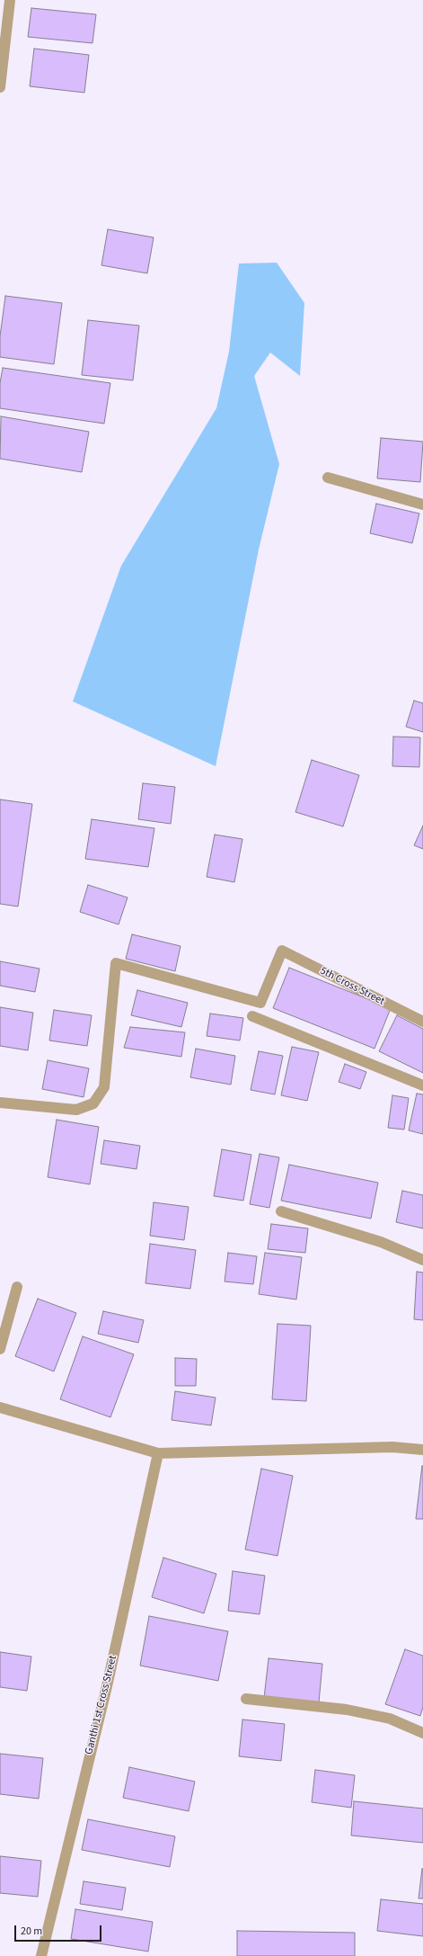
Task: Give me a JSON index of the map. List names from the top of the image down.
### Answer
{
  "streets": {
    "street": ["5th Cross Street", "Ganthi 1st Cross Street"]
  },
  "scale_bar": "20 m"
}
